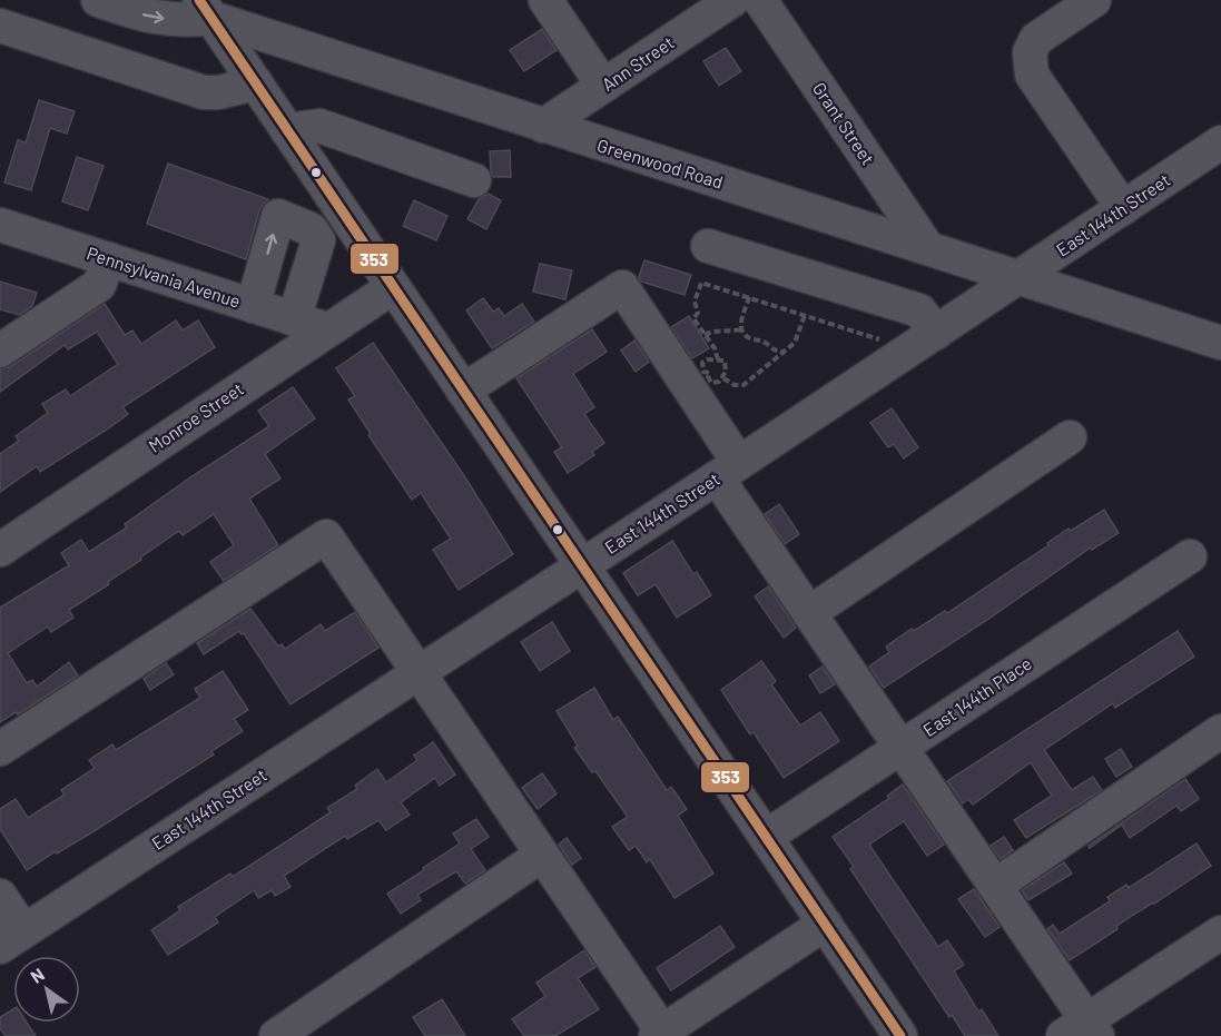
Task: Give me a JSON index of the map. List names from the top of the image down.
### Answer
{
  "streets": {
    "street": [
      "Ann Street",
      "Grant Street",
      "Greenwood Road",
      "East 144th Street",
      "Pennsylvania Avenue",
      "Monroe Street",
      "East 144th Place"
    ]
  },
  "crossings": [
    ["Ann Street", "Greenwood Road"],
    ["Grant Street", "Greenwood Road"],
    ["Greenwood Road", "East 144th Street"],
    ["Pennsylvania Avenue", "Monroe Street"]
  ],
  "lines": ["transit line 353"],
  "north": "top left"
}
